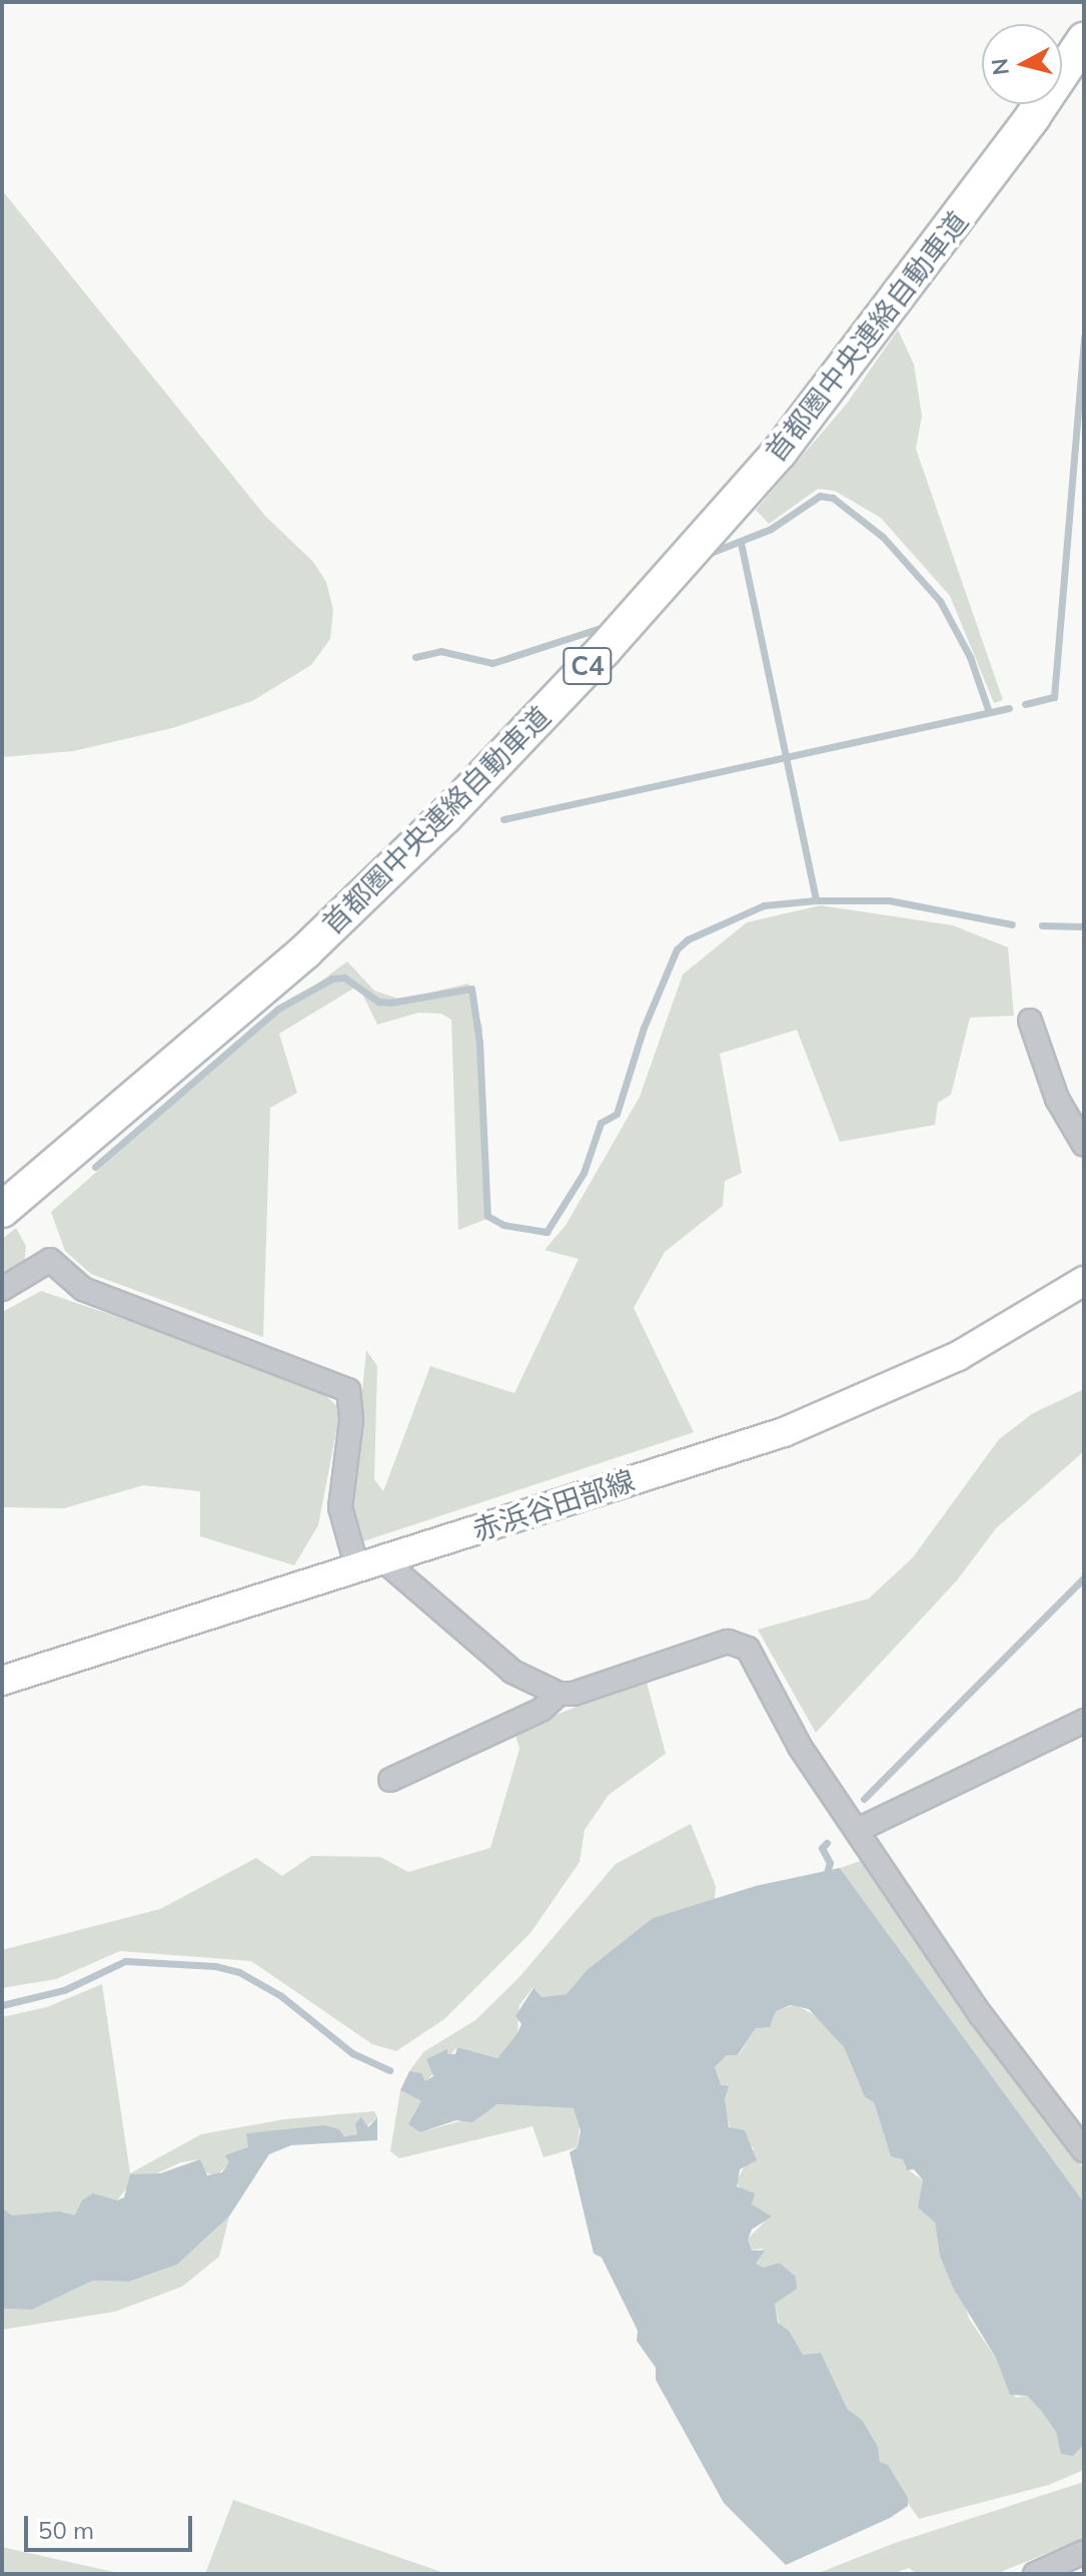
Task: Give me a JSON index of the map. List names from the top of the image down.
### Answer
{
  "streets": {
    "highway": ["首都圏中央連絡自動車道", "C4"],
    "main road": ["赤浜谷田部線"]
  },
  "scale_bar": "50 m",
  "north": "left"
}
